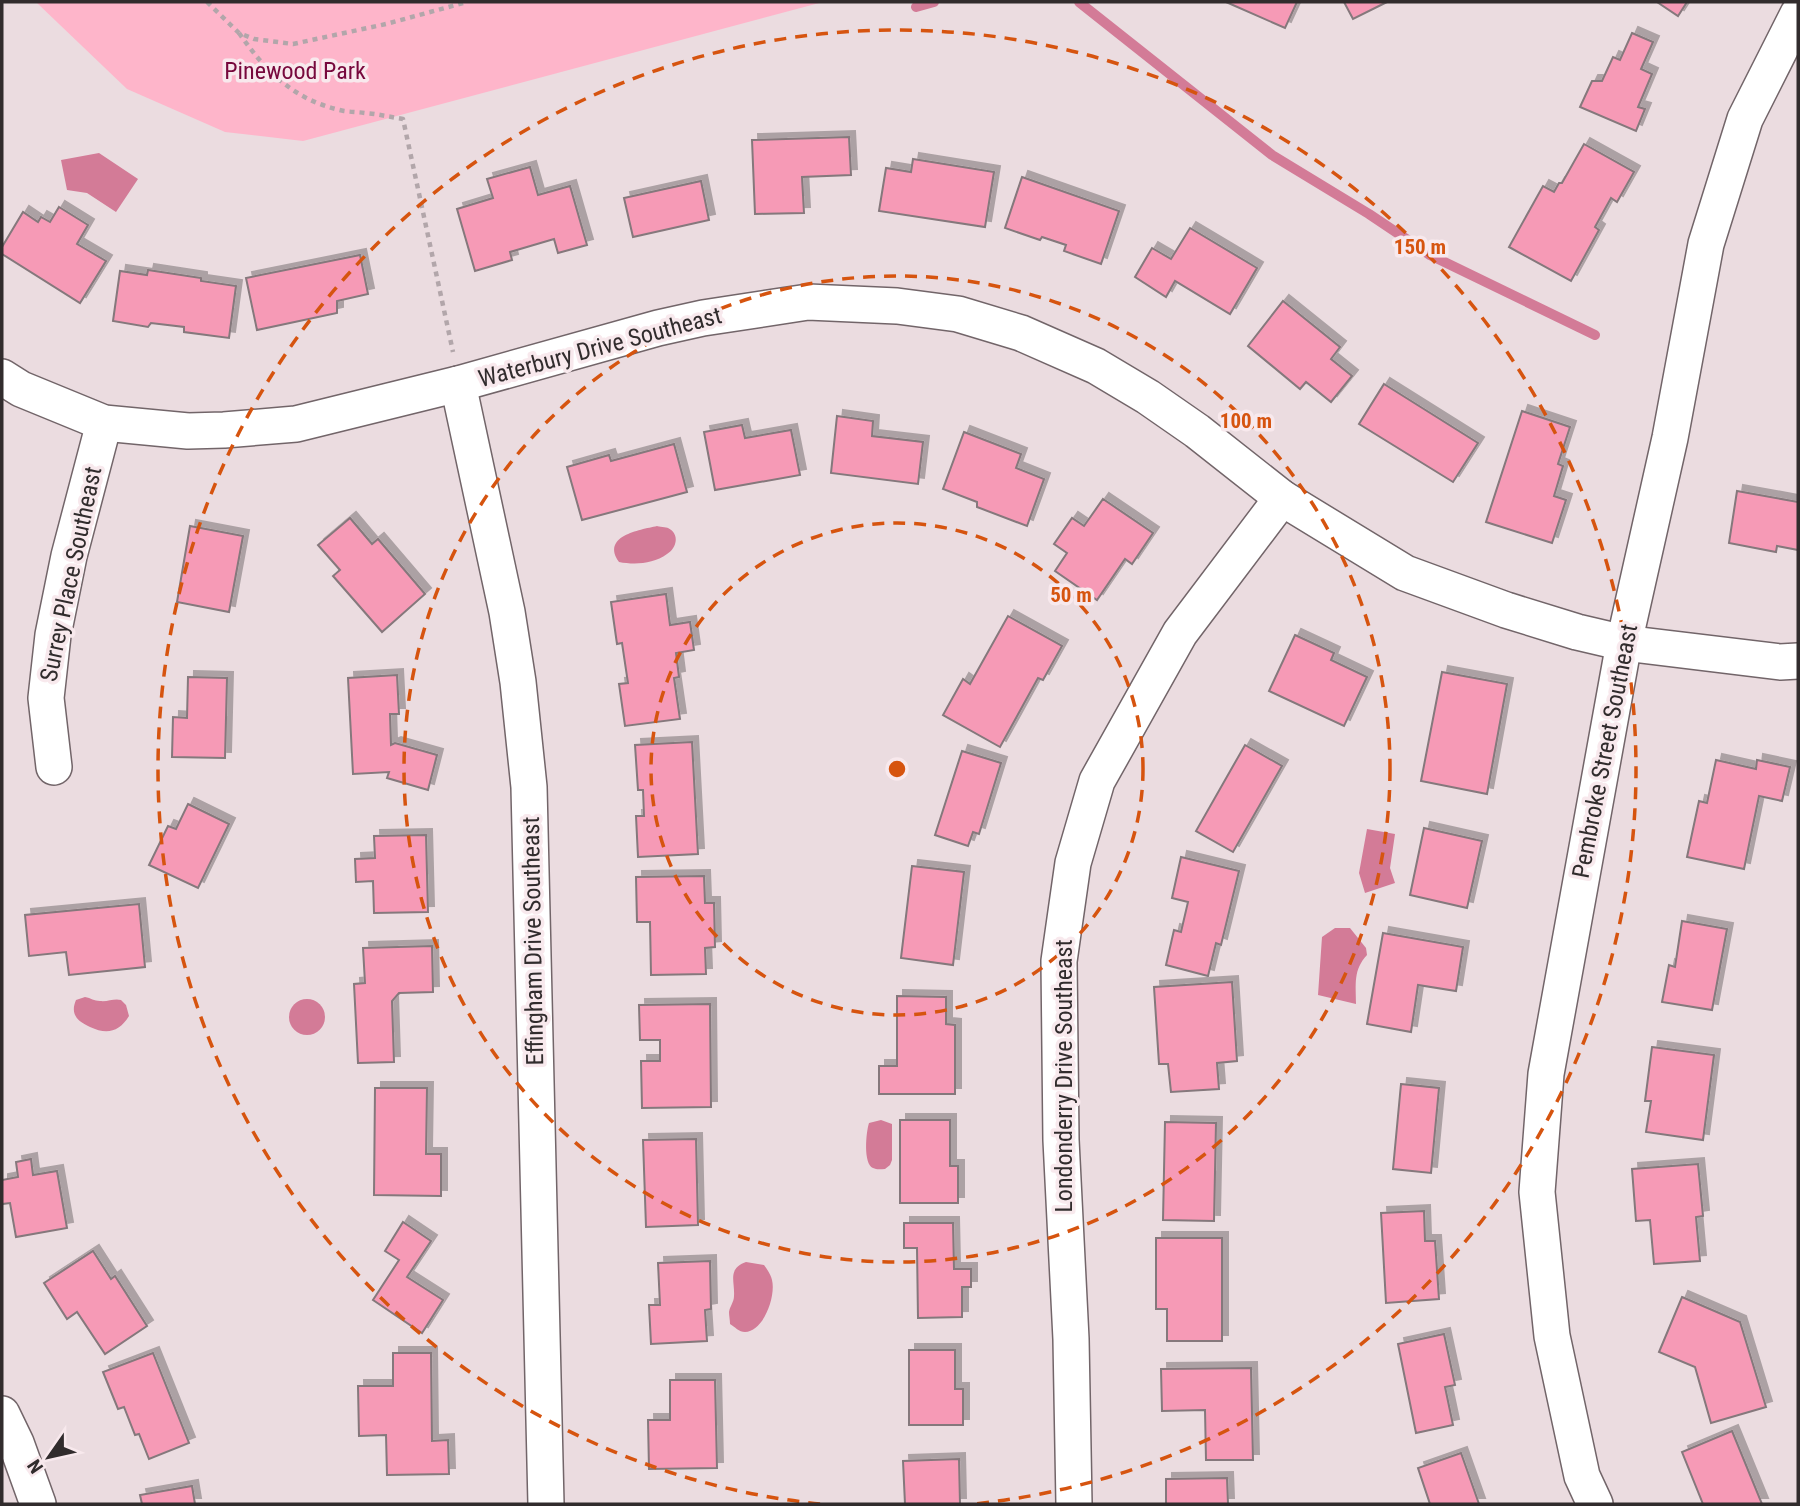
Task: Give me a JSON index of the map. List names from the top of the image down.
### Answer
{
  "streets": {
    "street": [
      "Waterbury Drive Southeast",
      "Surrey Place Southeast",
      "Pembroke Street Southeast",
      "Effingham Drive Southeast",
      "Londonderry Drive Southeast"
    ]
  },
  "crossings": [
    ["Waterbury Drive Southeast", "Surrey Place Southeast"],
    ["Waterbury Drive Southeast", "Pembroke Street Southeast"],
    ["Waterbury Drive Southeast", "Effingham Drive Southeast"],
    ["Waterbury Drive Southeast", "Londonderry Drive Southeast"]
  ],
  "parks": ["Pinewood Park"],
  "north": "bottom left",
  "rings": ["150 m", "100 m", "50 m"]
}
